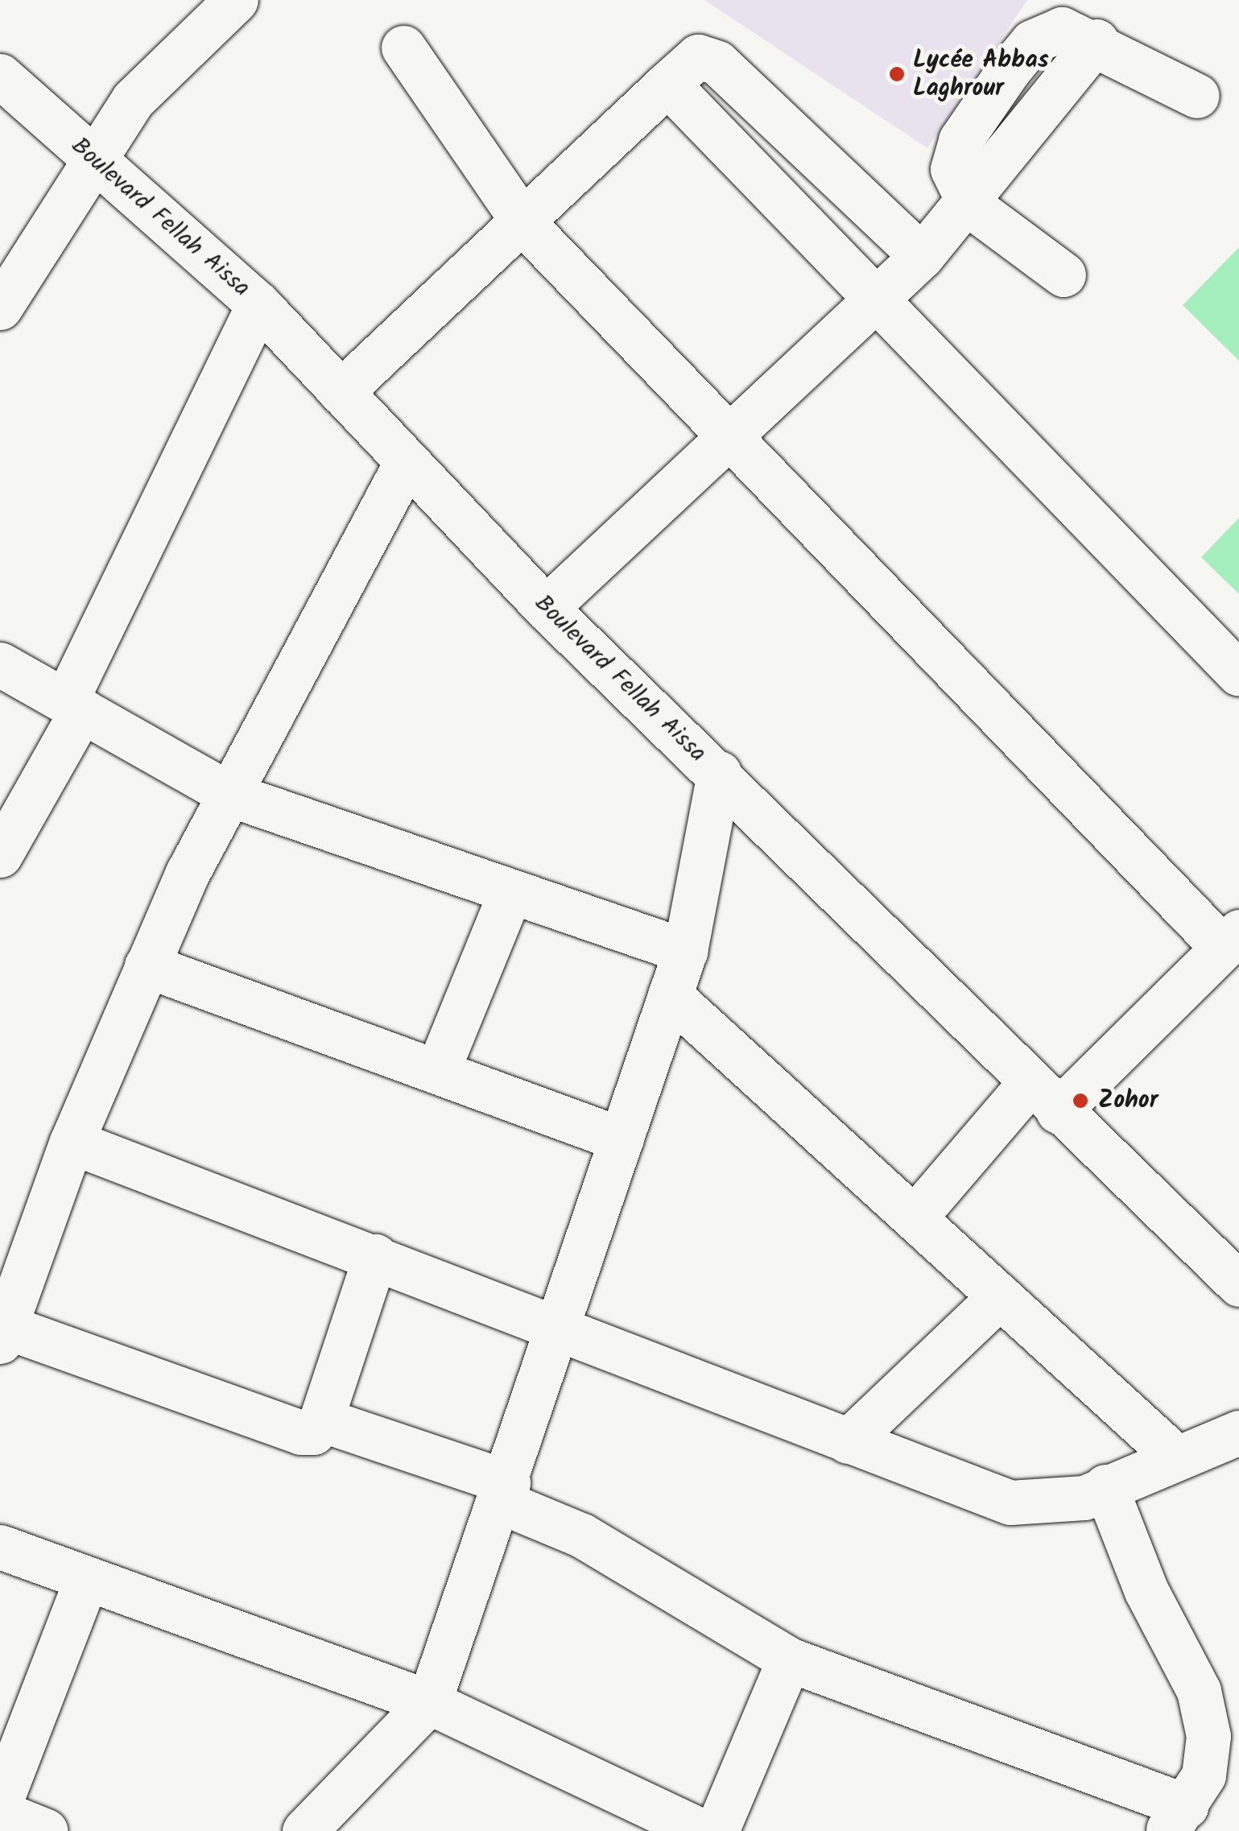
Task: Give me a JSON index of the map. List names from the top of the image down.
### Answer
{
  "streets": {
    "street": ["Boulevard Fellah Aissa"]
  },
  "places": ["Lycée Abbas Laghrour", "Zohor"]
}
